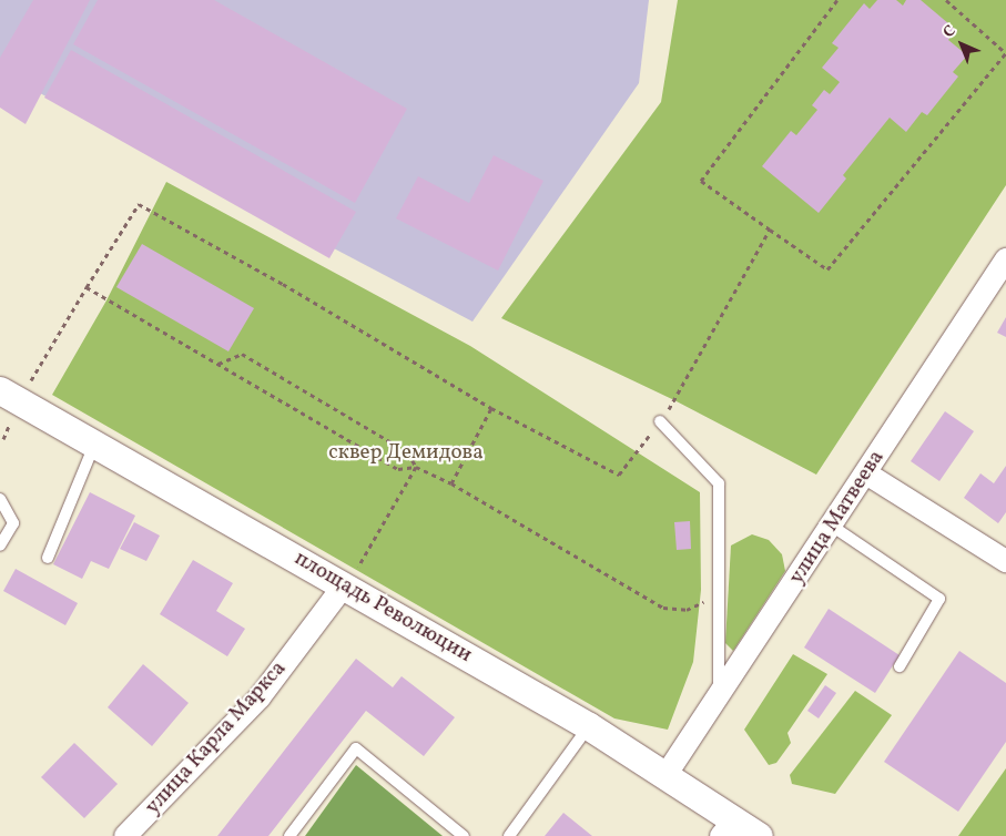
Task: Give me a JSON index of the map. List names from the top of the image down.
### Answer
{
  "streets": {
    "street": ["улица Матвеева", "площадь Революции", "улица Карла Маркса"]
  },
  "crossings": [
    ["улица Матвеева", "площадь Революции"],
    ["площадь Революции", "улица Карла Маркса"]
  ],
  "parks": ["сквер Демидова"],
  "north": "top left"
}
